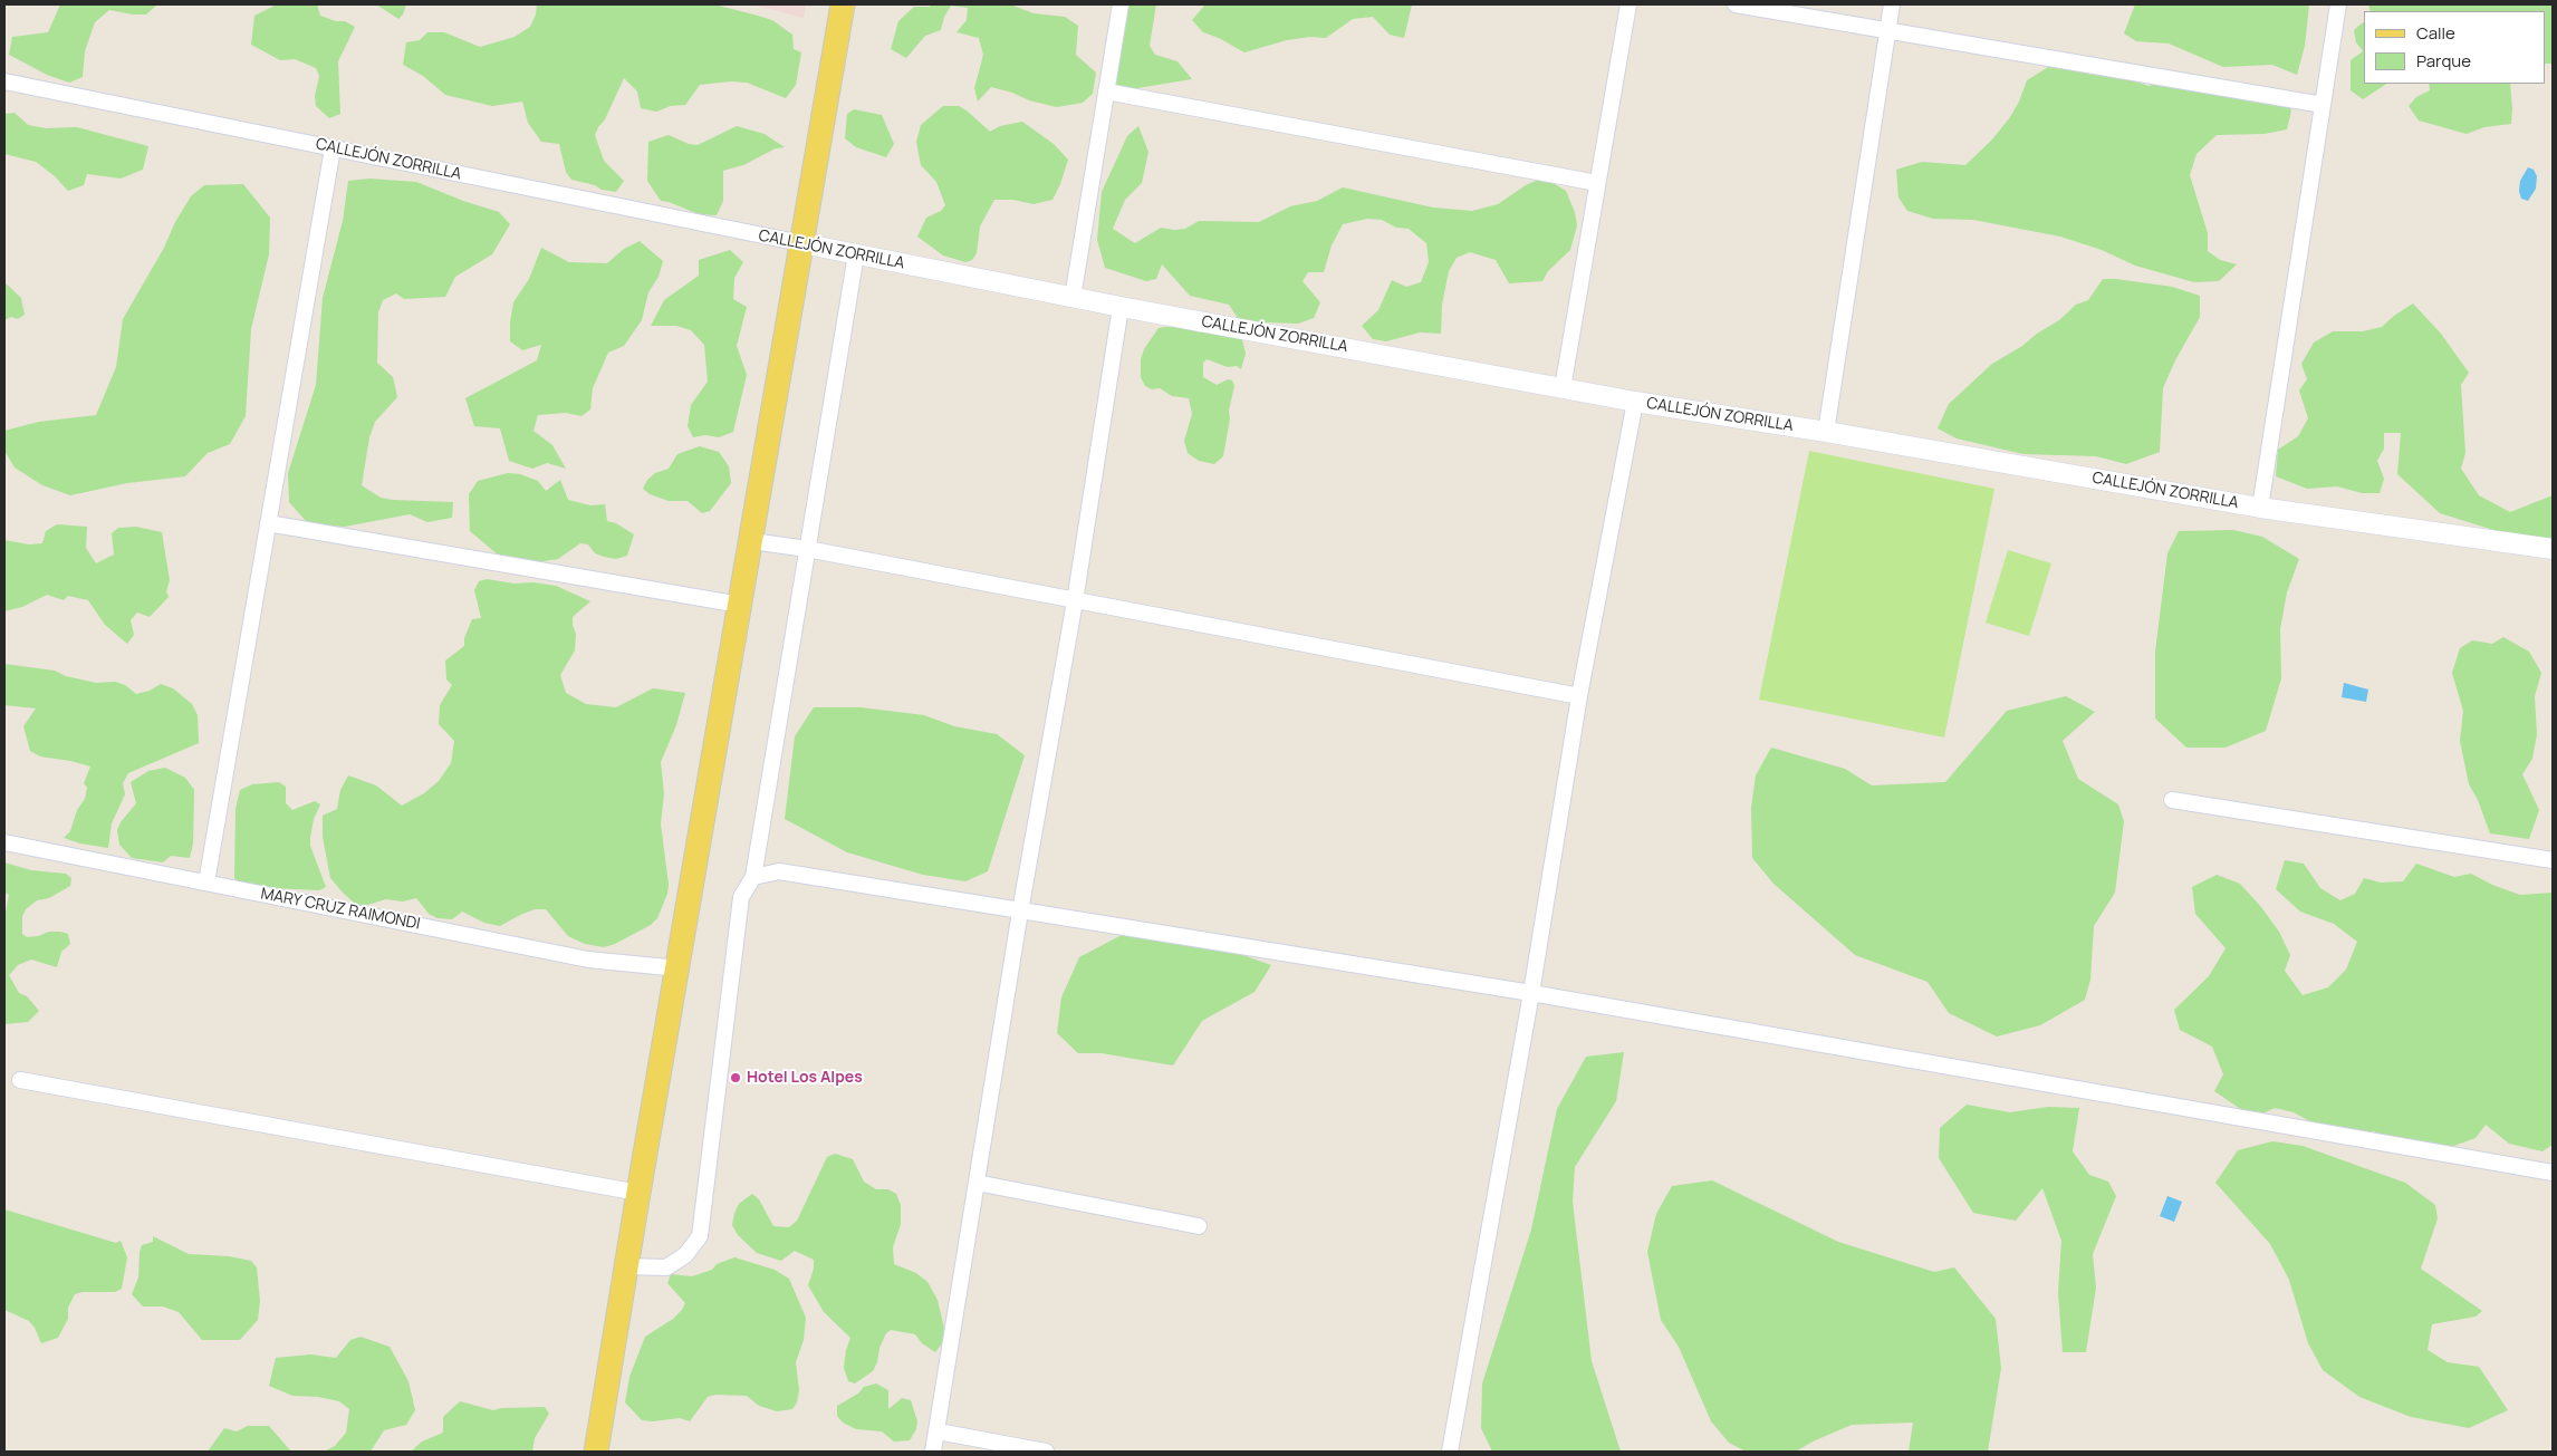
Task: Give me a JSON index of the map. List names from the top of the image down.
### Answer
{
  "streets": {
    "street": ["CALLEJÓN ZORRILLA", "MARY CRUZ RAIMONDI"]
  },
  "places": ["Hotel Los Alpes"],
  "legend": ["Calle", "Parque"]
}
